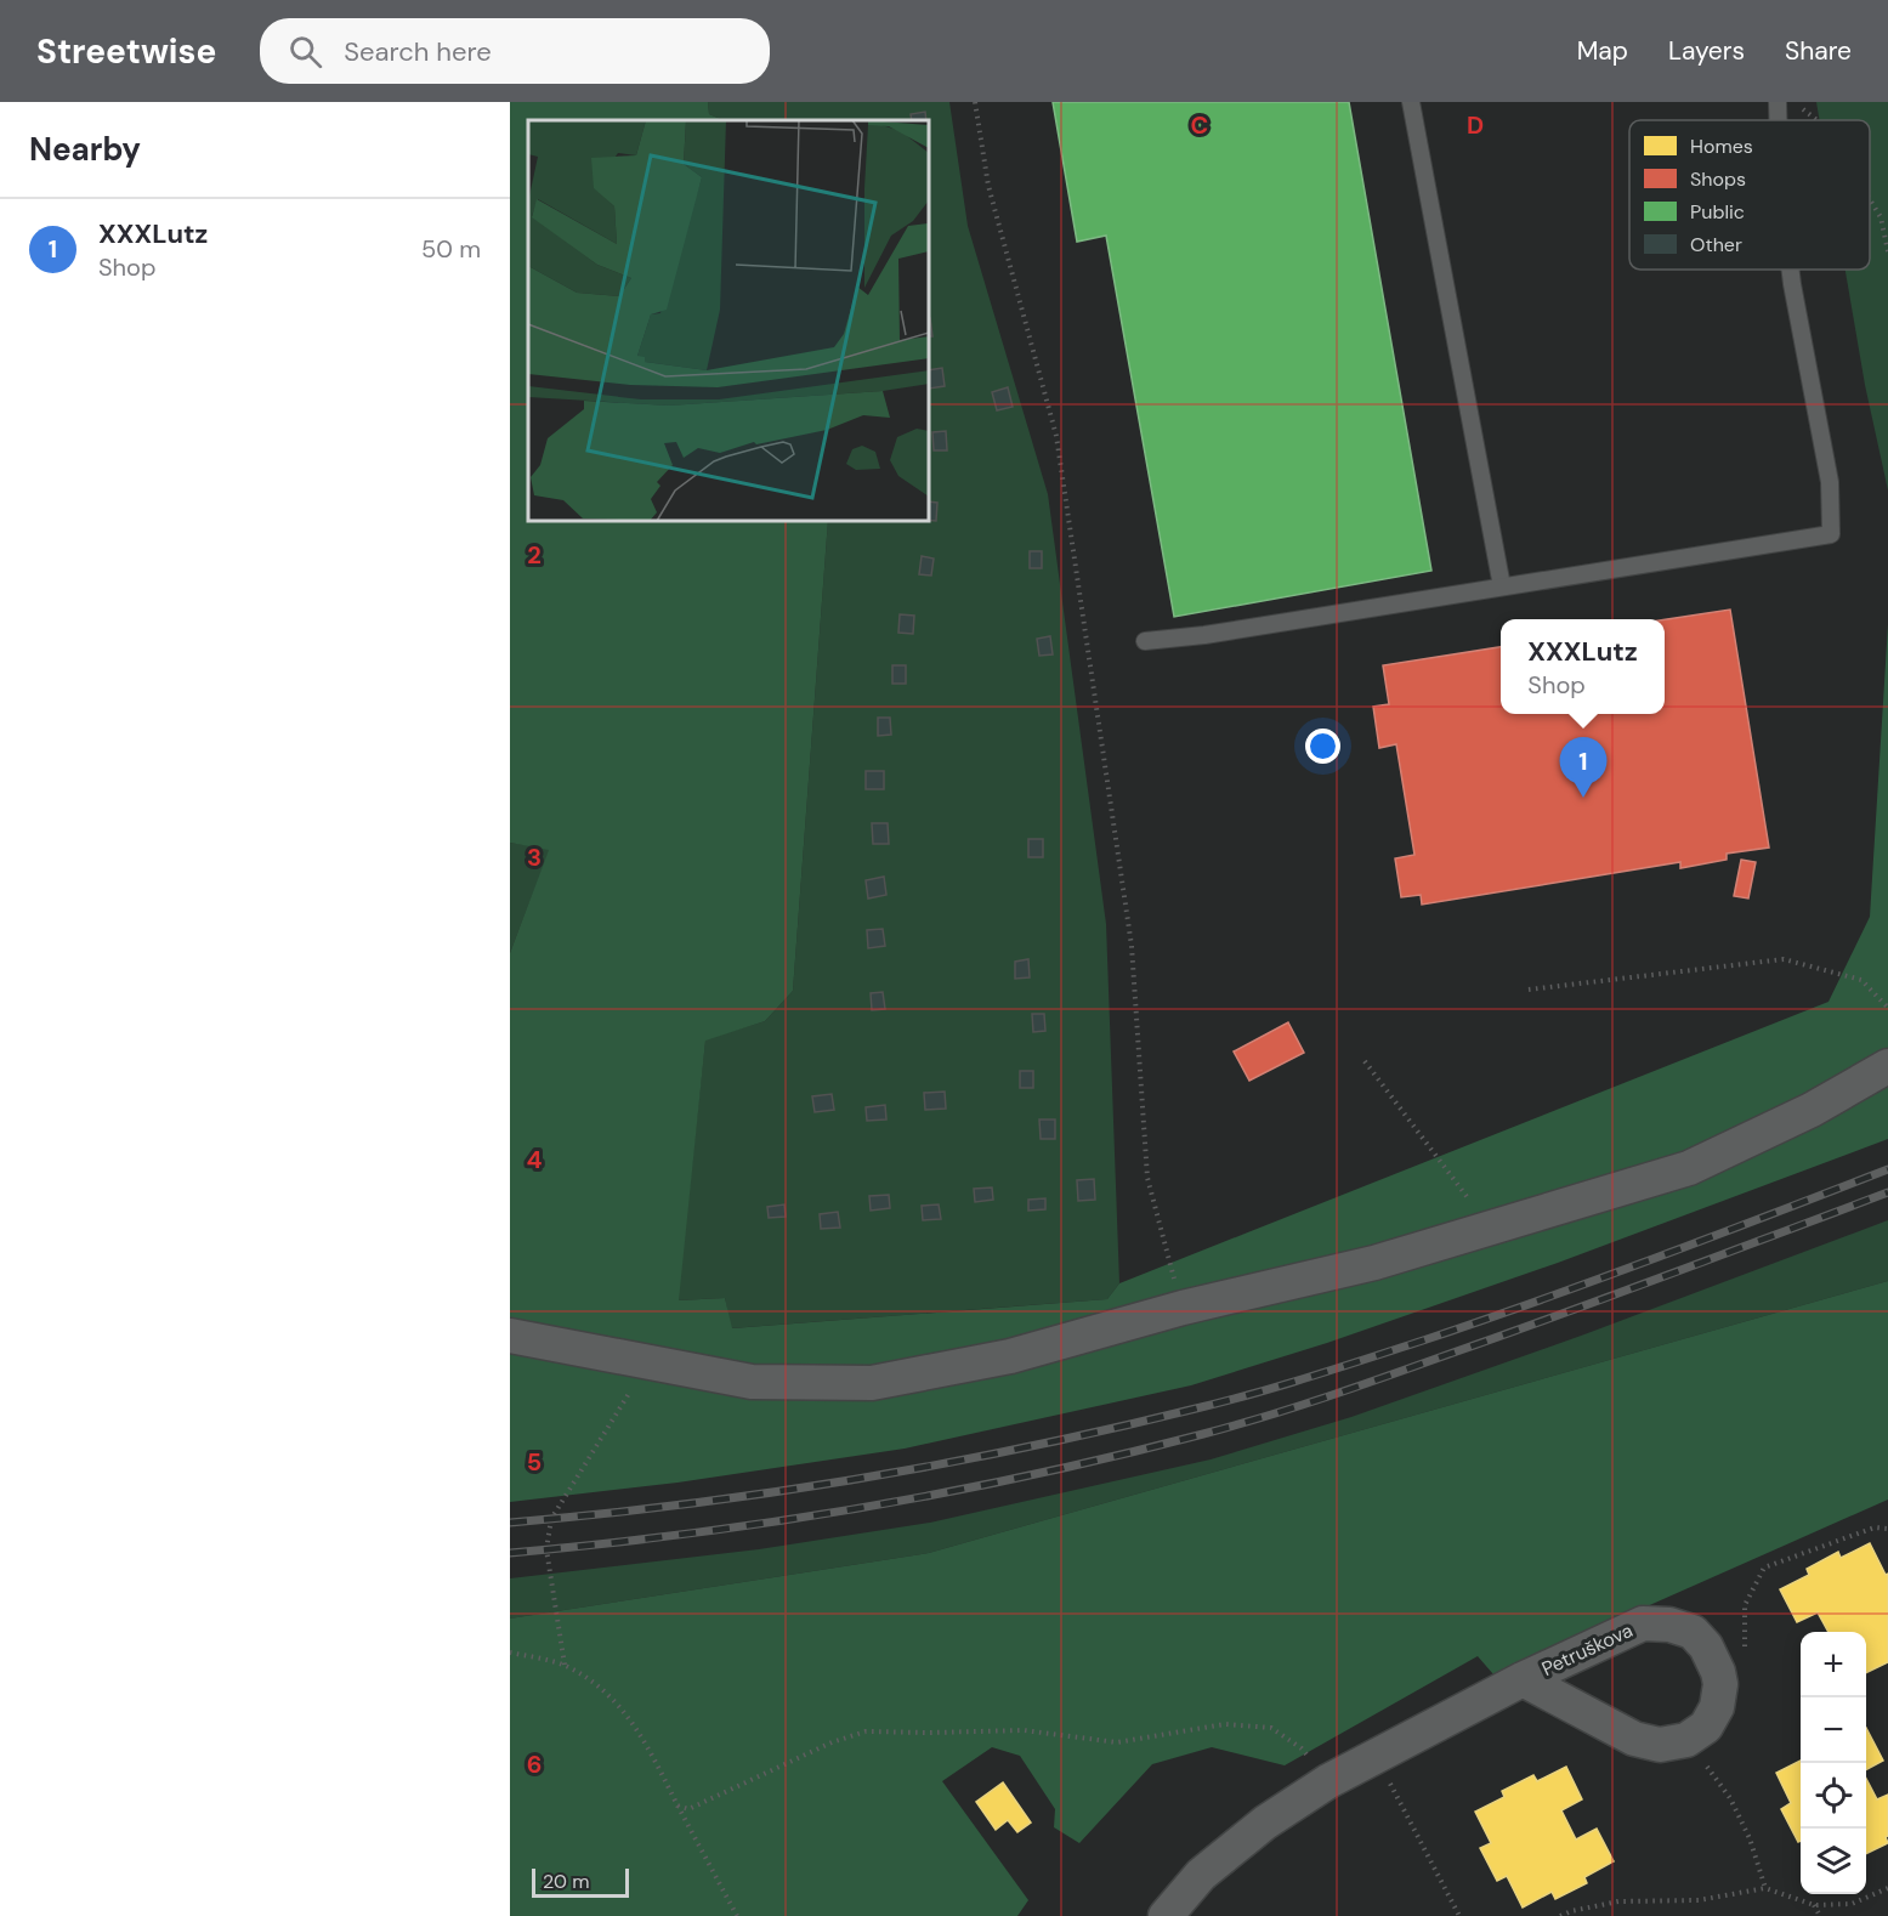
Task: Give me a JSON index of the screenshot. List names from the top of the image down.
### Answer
{
  "streets": {
    "street": ["Petruškova"]
  },
  "legend": [
    "Homes",
    "Shops",
    "Public",
    "Other"
  ],
  "scale_bar": "20 m",
  "page": {
    "header": "Streetwise",
    "search": "Search here",
    "nav": ["Map", "Layers", "Share"],
    "heading": "Nearby",
    "list": [
      {
        "mark": "1",
        "name": "XXXLutz",
        "note": "Shop",
        "value": "50 m"
      }
    ],
    "popup": ["XXXLutz", "Shop"],
    "pins": "1",
    "map_buttons": ["+", "−"],
    "scale": "20 m"
  },
  "grid": {
    "columns": ["C", "D"],
    "rows": [
      "2",
      "3",
      "4",
      "5",
      "6"
    ]
  }
}
